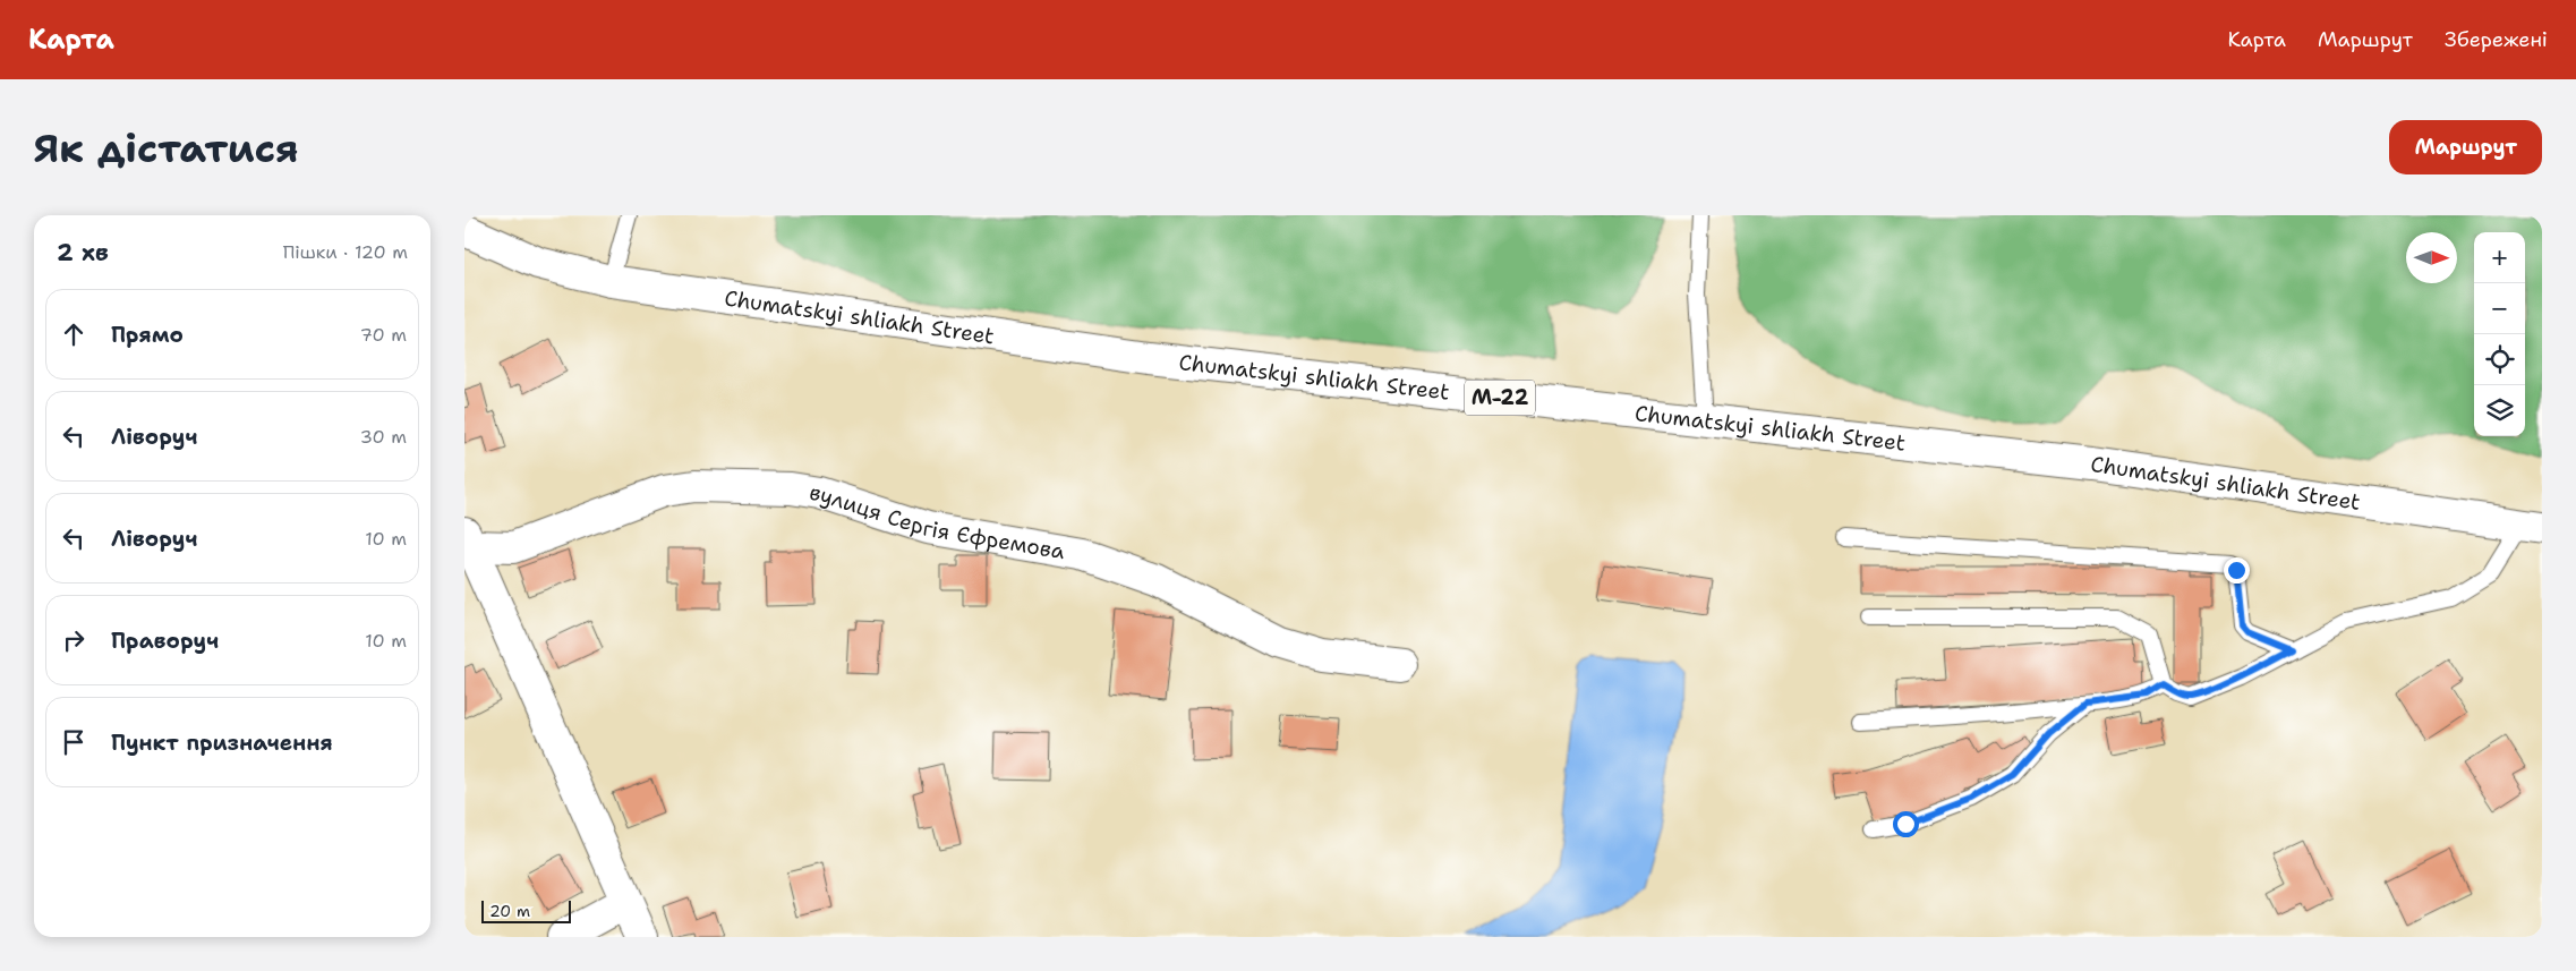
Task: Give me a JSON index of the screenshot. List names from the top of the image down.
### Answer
{
  "streets": {
    "main road": ["Chumatskyi shliakh Street", "М-22", "вулиця Сергія Єфремова"]
  },
  "scale_bar": "20 m",
  "north": "right",
  "page": {
    "header": "Карта",
    "nav": ["Карта", "Маршрут", "Збережені"],
    "buttons": "Маршрут",
    "title": "Як дістатися",
    "heading": ["2 хв", "Пішки · 120 m"],
    "map_buttons": ["+", "−"],
    "list": [
      ["Прямо", "70 m"],
      ["Ліворуч", "30 m"],
      ["Ліворуч", "10 m"],
      ["Праворуч", "10 m"],
      "Пункт призначення"
    ],
    "scale": "20 m"
  }
}
